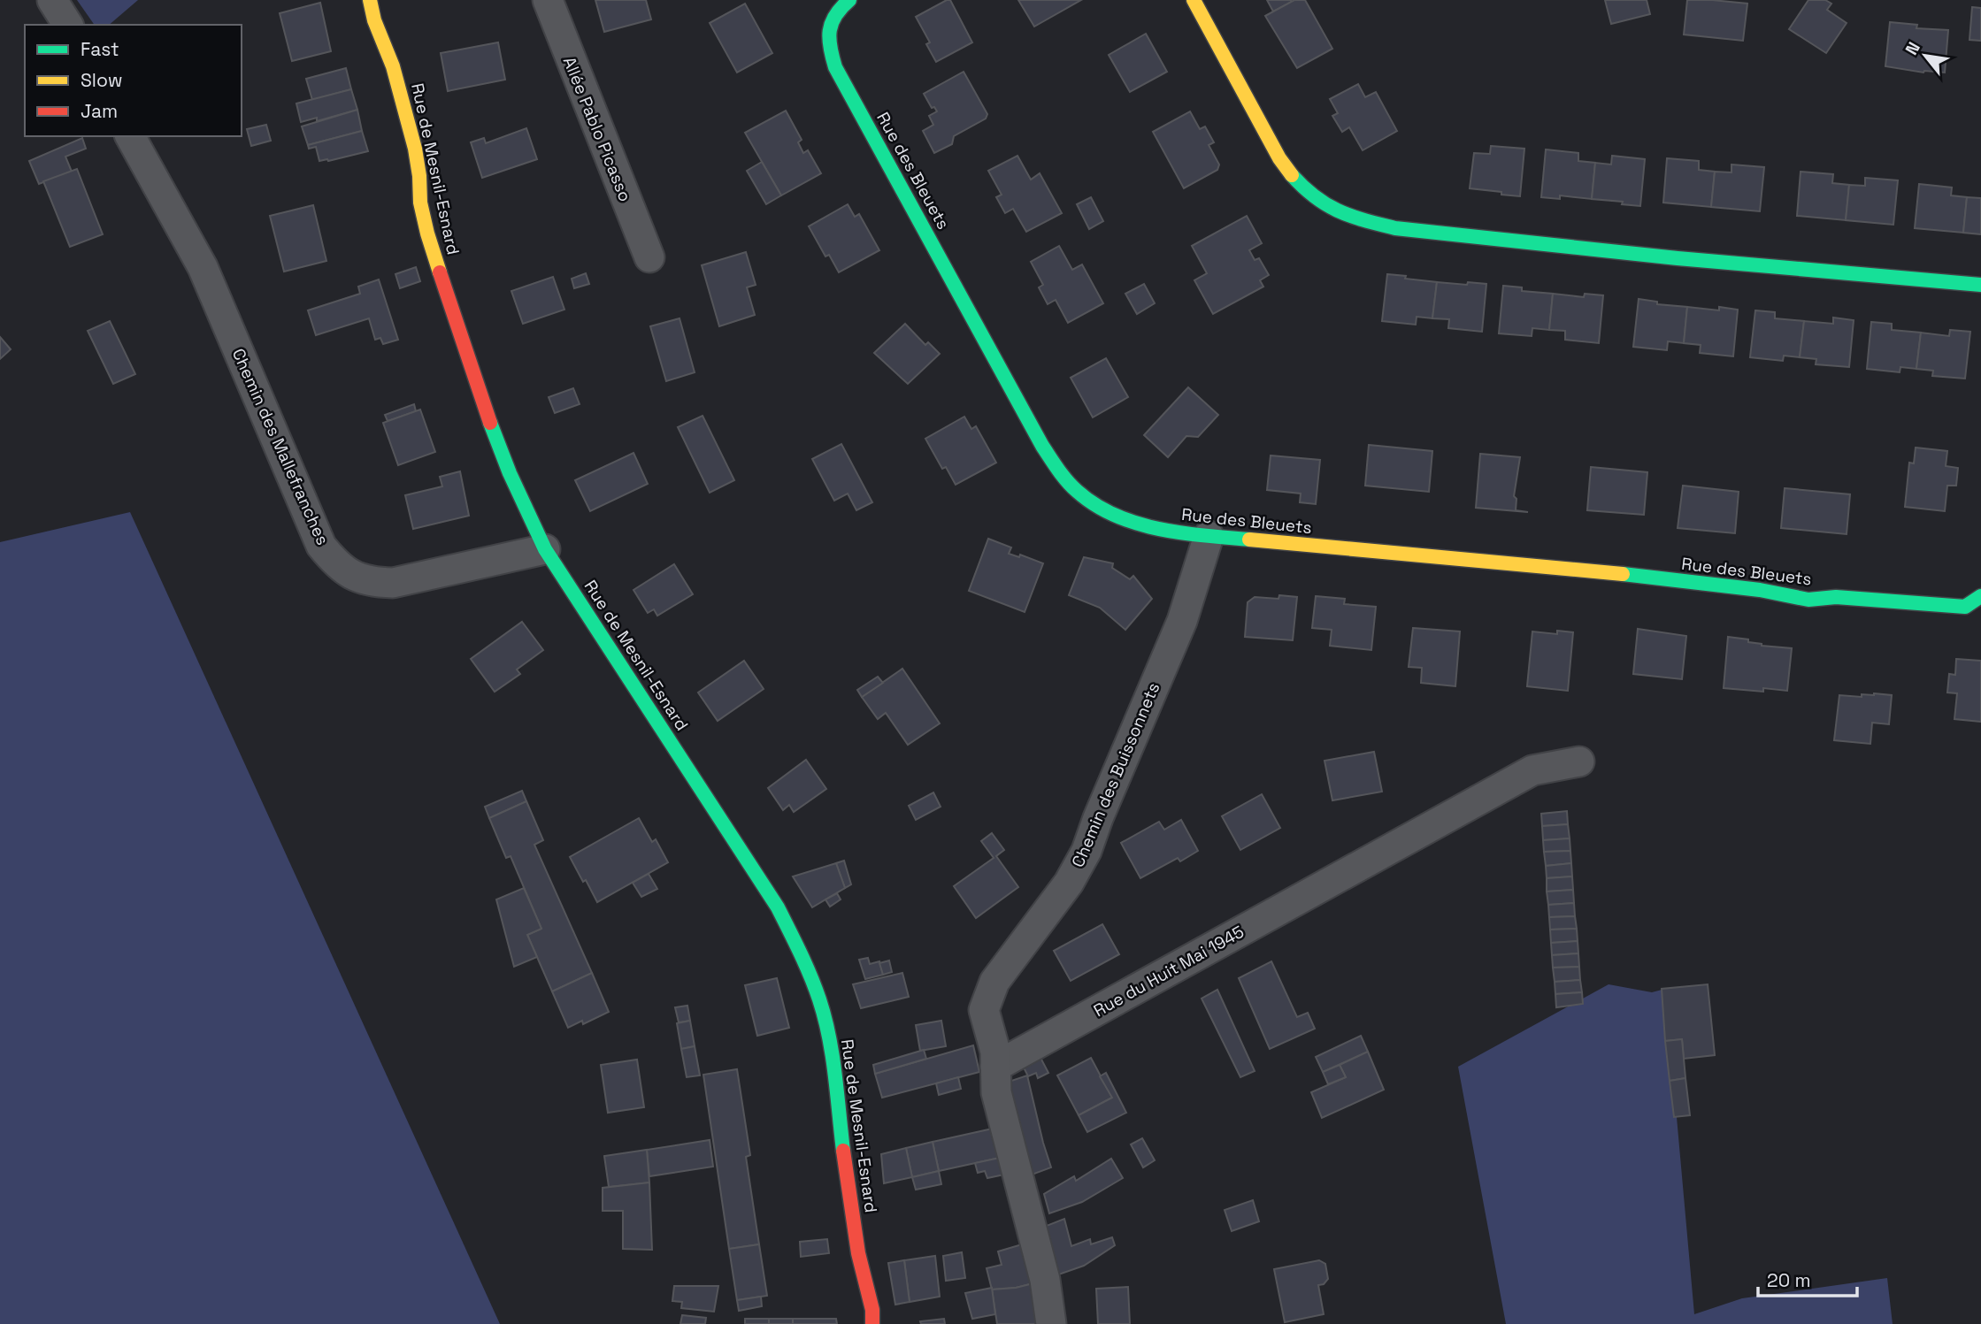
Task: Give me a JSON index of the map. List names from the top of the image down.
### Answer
{
  "streets": {
    "street": [
      "Allée Pablo Picasso",
      "Rue de Mesnil-Esnard",
      "Rue des Bleuets",
      "Chemin des Mallefranches",
      "Chemin des Buissonnets",
      "Rue du Huit Mai 1945"
    ]
  },
  "crossings": [
    ["Rue de Mesnil-Esnard", "Chemin des Mallefranches"],
    ["Rue des Bleuets", "Chemin des Buissonnets"],
    ["Chemin des Buissonnets", "Rue du Huit Mai 1945"]
  ],
  "legend": ["Fast", "Slow", "Jam"],
  "scale_bar": "20 m",
  "north": "top left"
}
